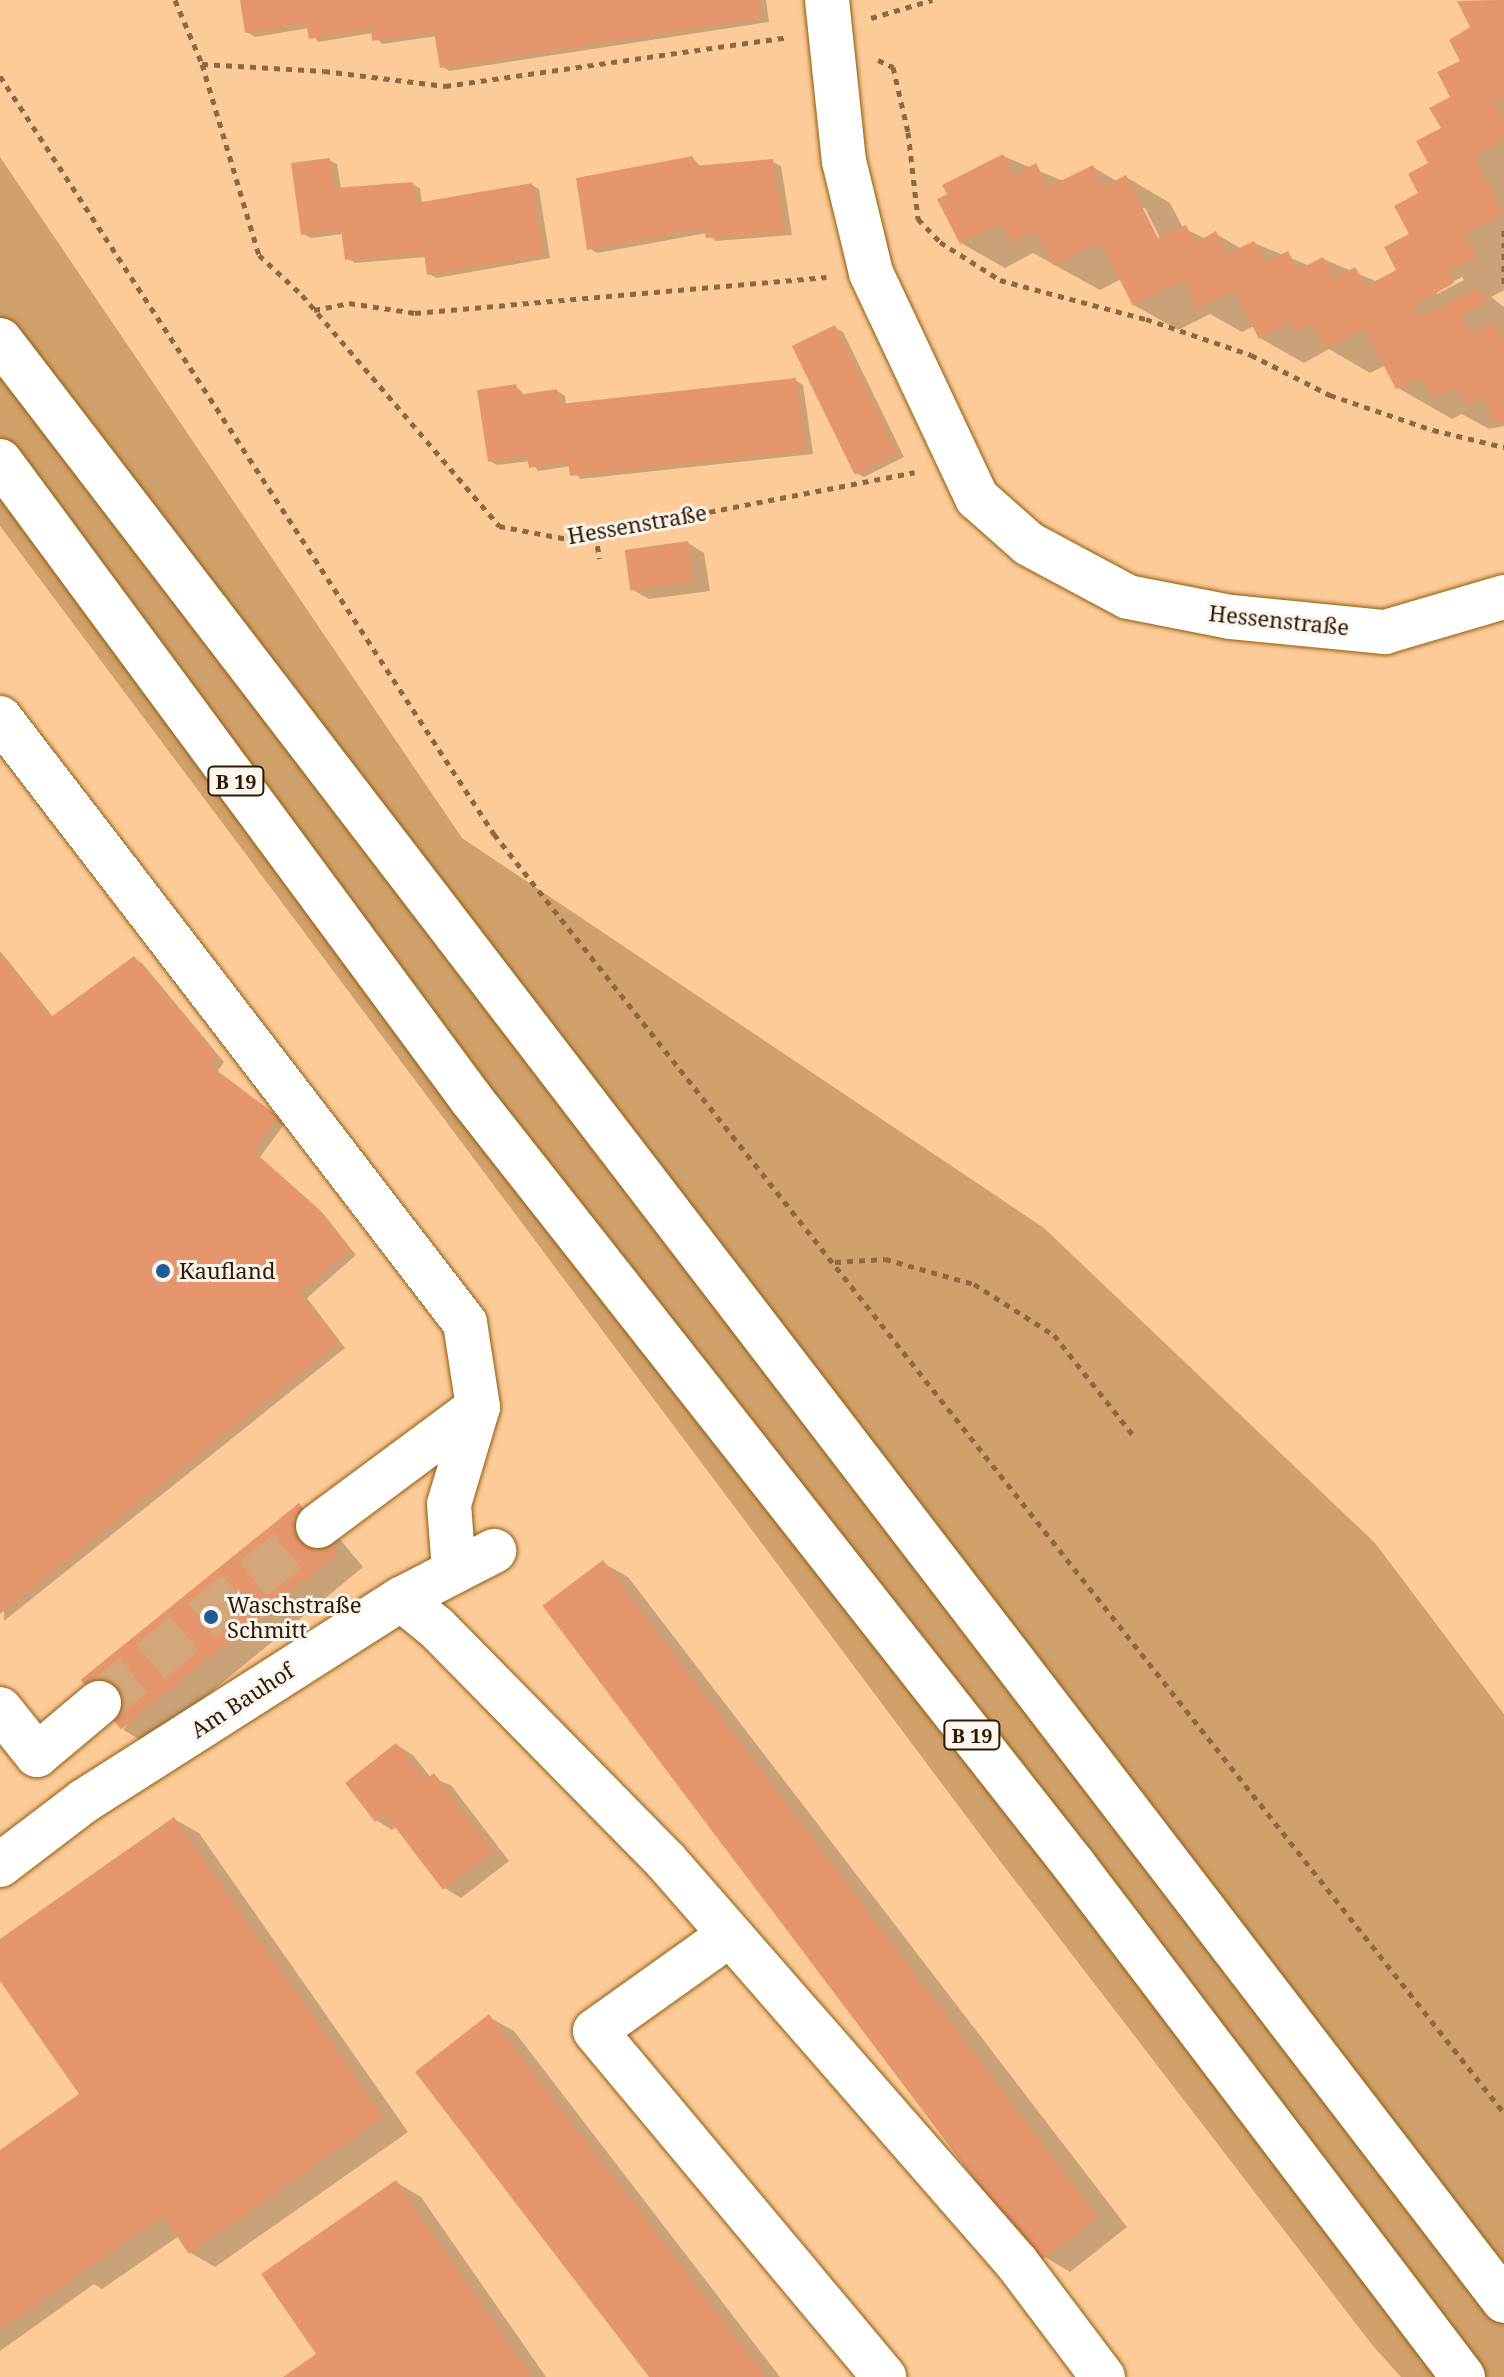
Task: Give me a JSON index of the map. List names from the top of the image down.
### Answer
{
  "streets": {
    "main road": ["Hessenstraße", "B 19", "Am Bauhof"]
  },
  "places": ["Kaufland", "Waschstraße Schmitt"]
}
